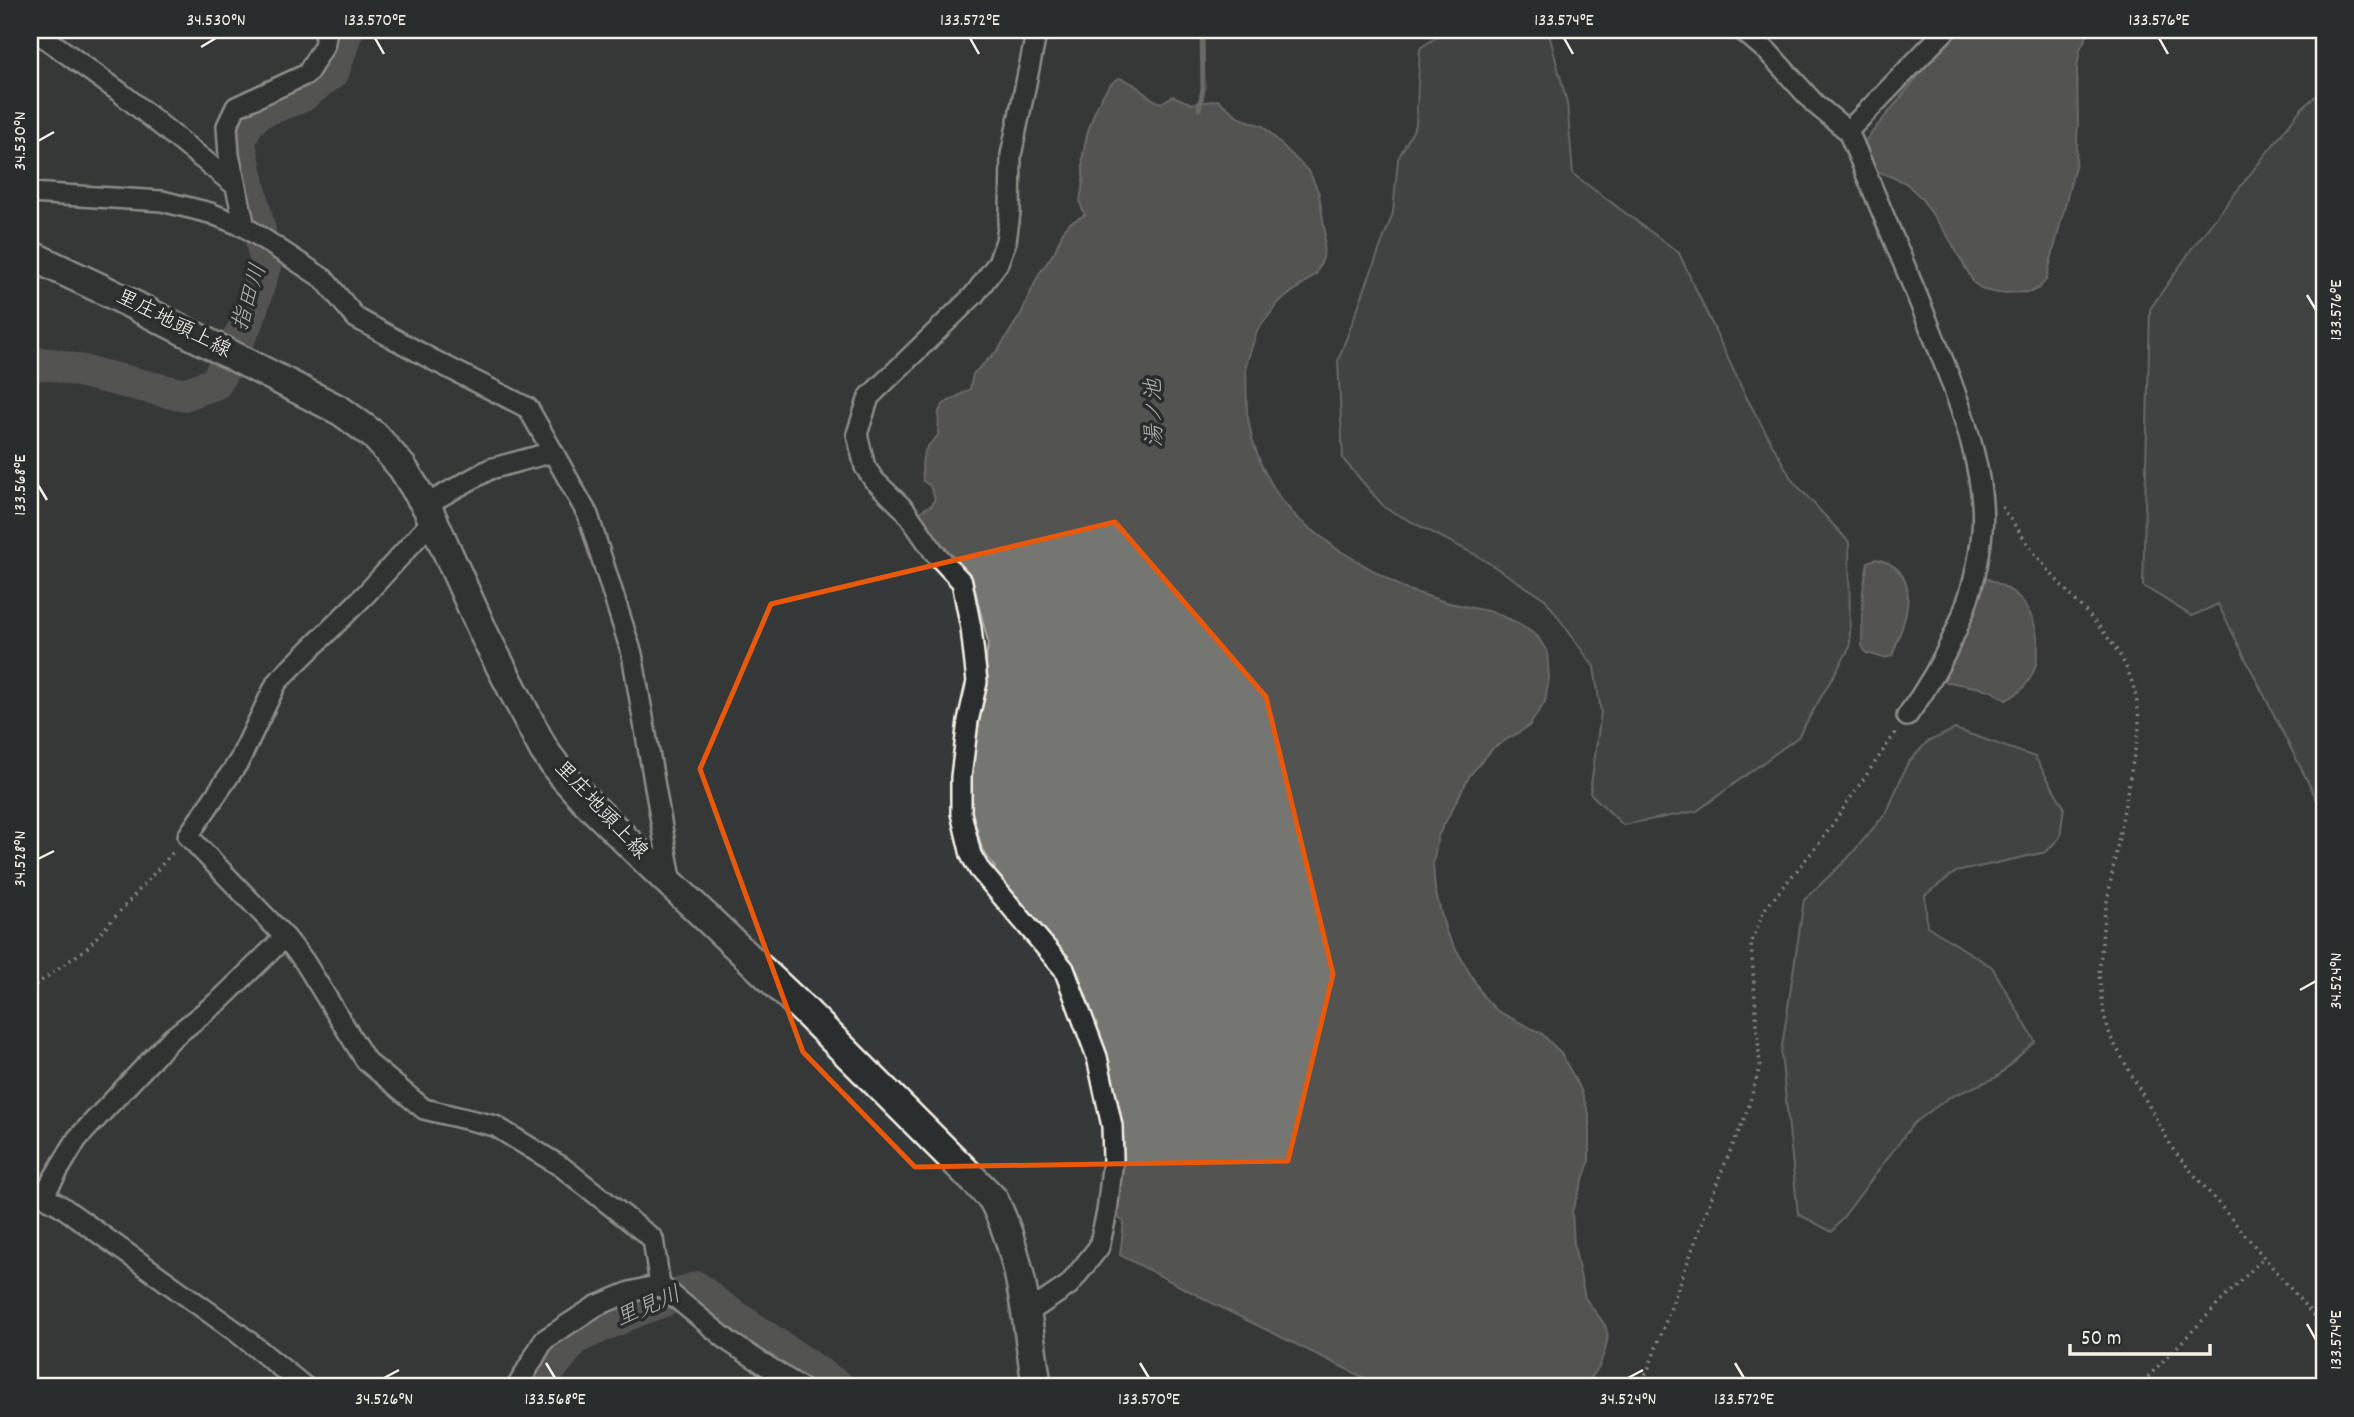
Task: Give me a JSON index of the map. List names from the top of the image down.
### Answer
{
  "streets": {
    "main road": ["里庄地頭上線"]
  },
  "water": ["指田川", "湯ノ池", "里見川"],
  "scale_bar": "50 m",
  "coordinates": [
    "34.530°N",
    "133.570°E",
    "133.572°E",
    "133.574°E",
    "133.576°E",
    "133.568°E",
    "34.528°N",
    "34.524°N",
    "34.526°N"
  ]
}
